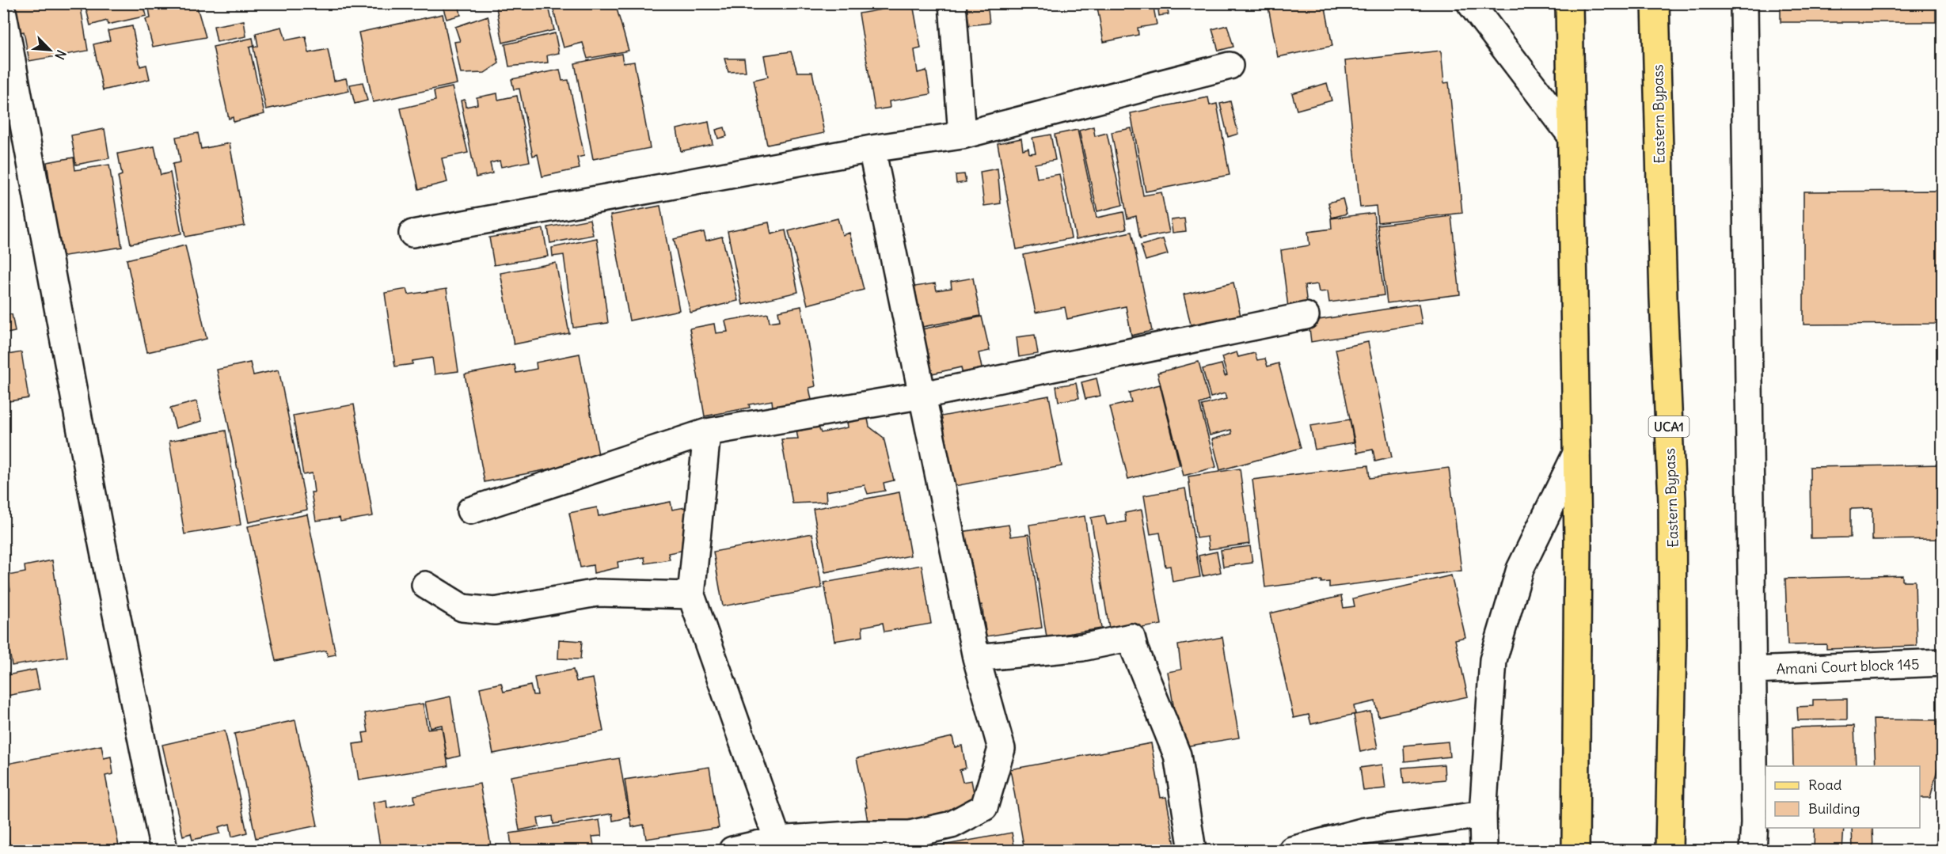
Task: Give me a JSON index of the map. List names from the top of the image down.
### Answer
{
  "streets": {
    "main road": ["Eastern Bypass", "UCA1"],
    "street": ["Amani Court block 145"]
  },
  "legend": ["Road", "Building"],
  "north": "bottom right"
}
